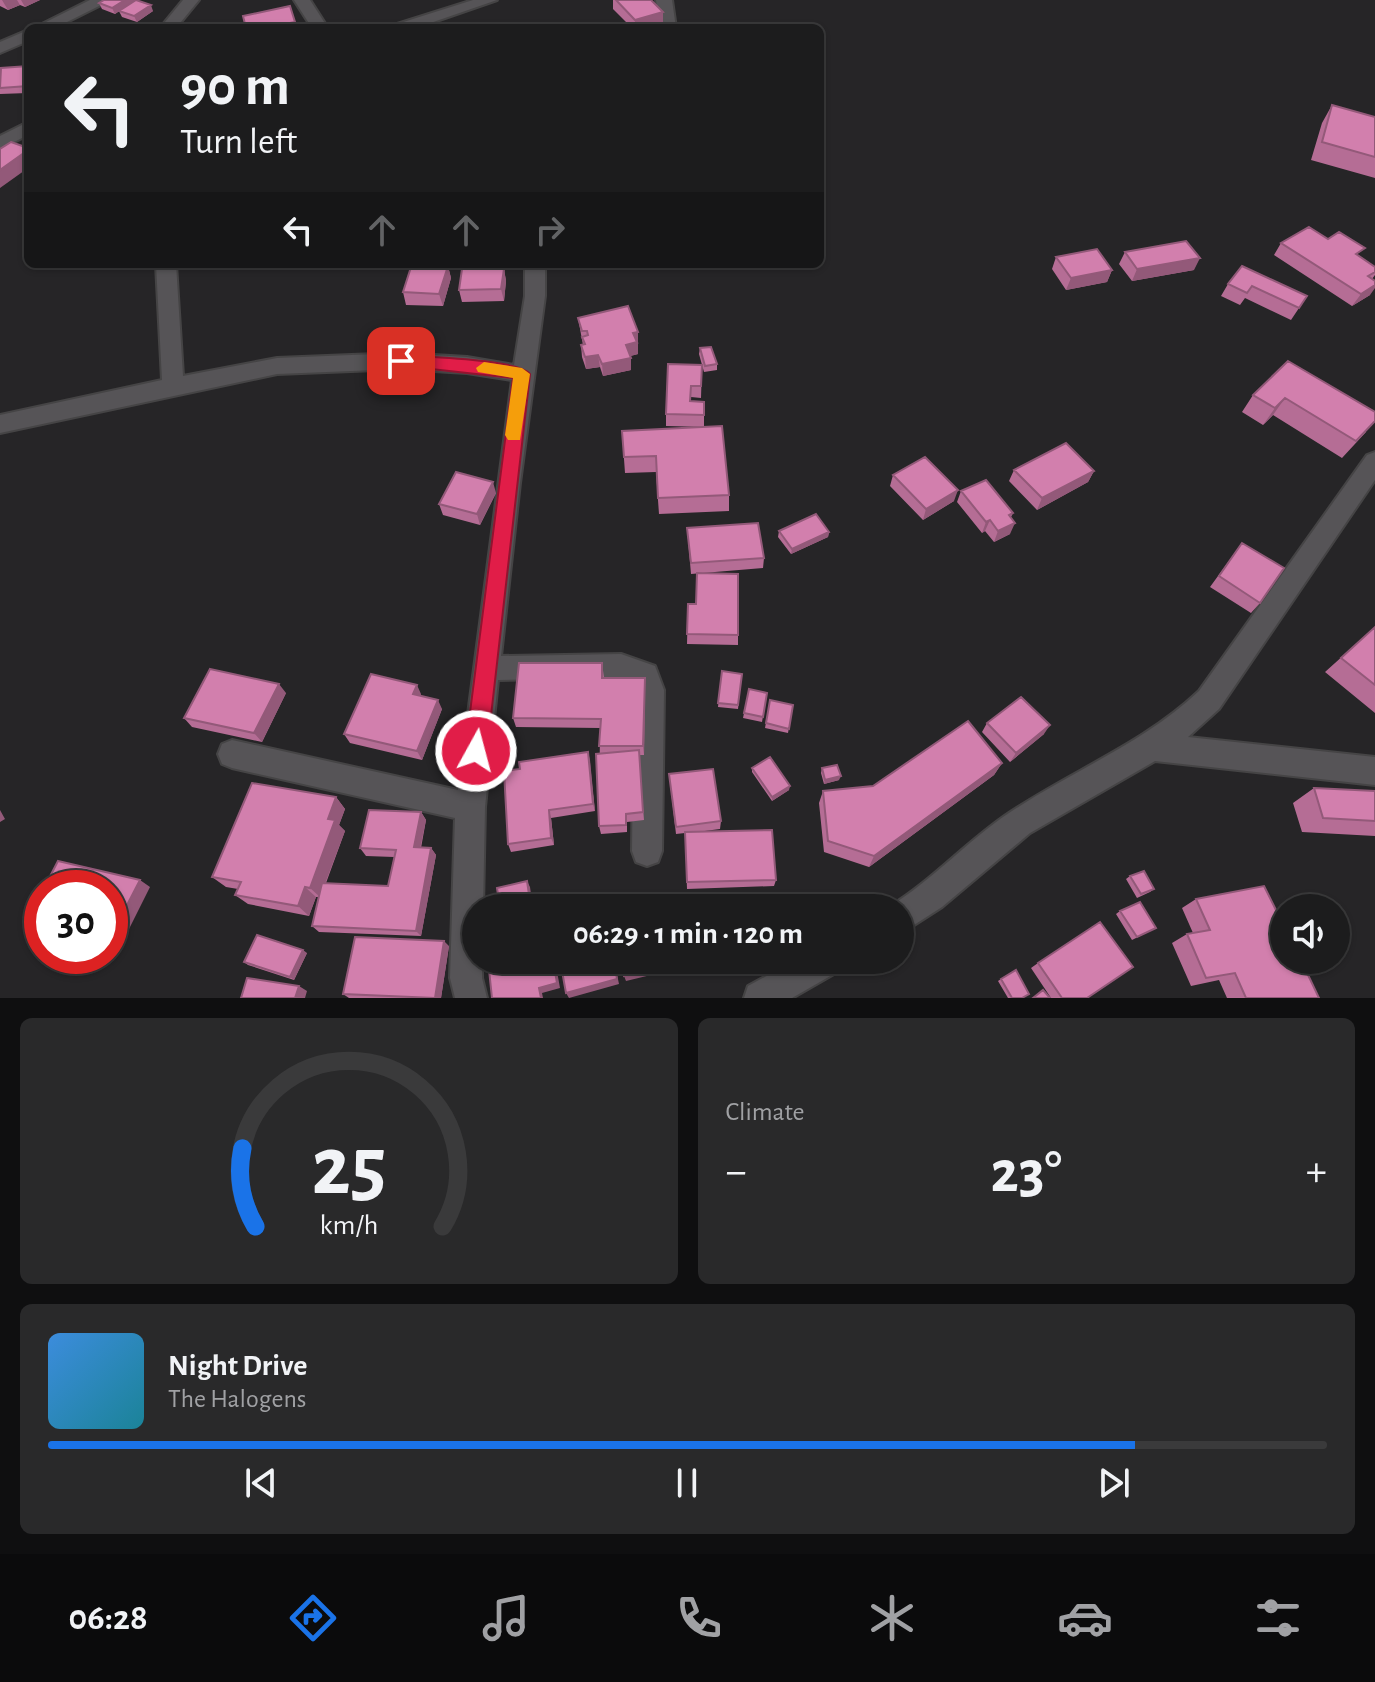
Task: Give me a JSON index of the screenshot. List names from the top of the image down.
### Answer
{
  "page": {
    "turn": ["90 m", "Turn left"],
    "limit": "30",
    "trip": "06:29 · 1 min · 120 m",
    "tile": "Climate",
    "heat": ["−", "23°", "+"],
    "song": ["Night Drive", "The Halogens"],
    "tabs": "06:28",
    "gauge": ["25", "km/h"]
  }
}
